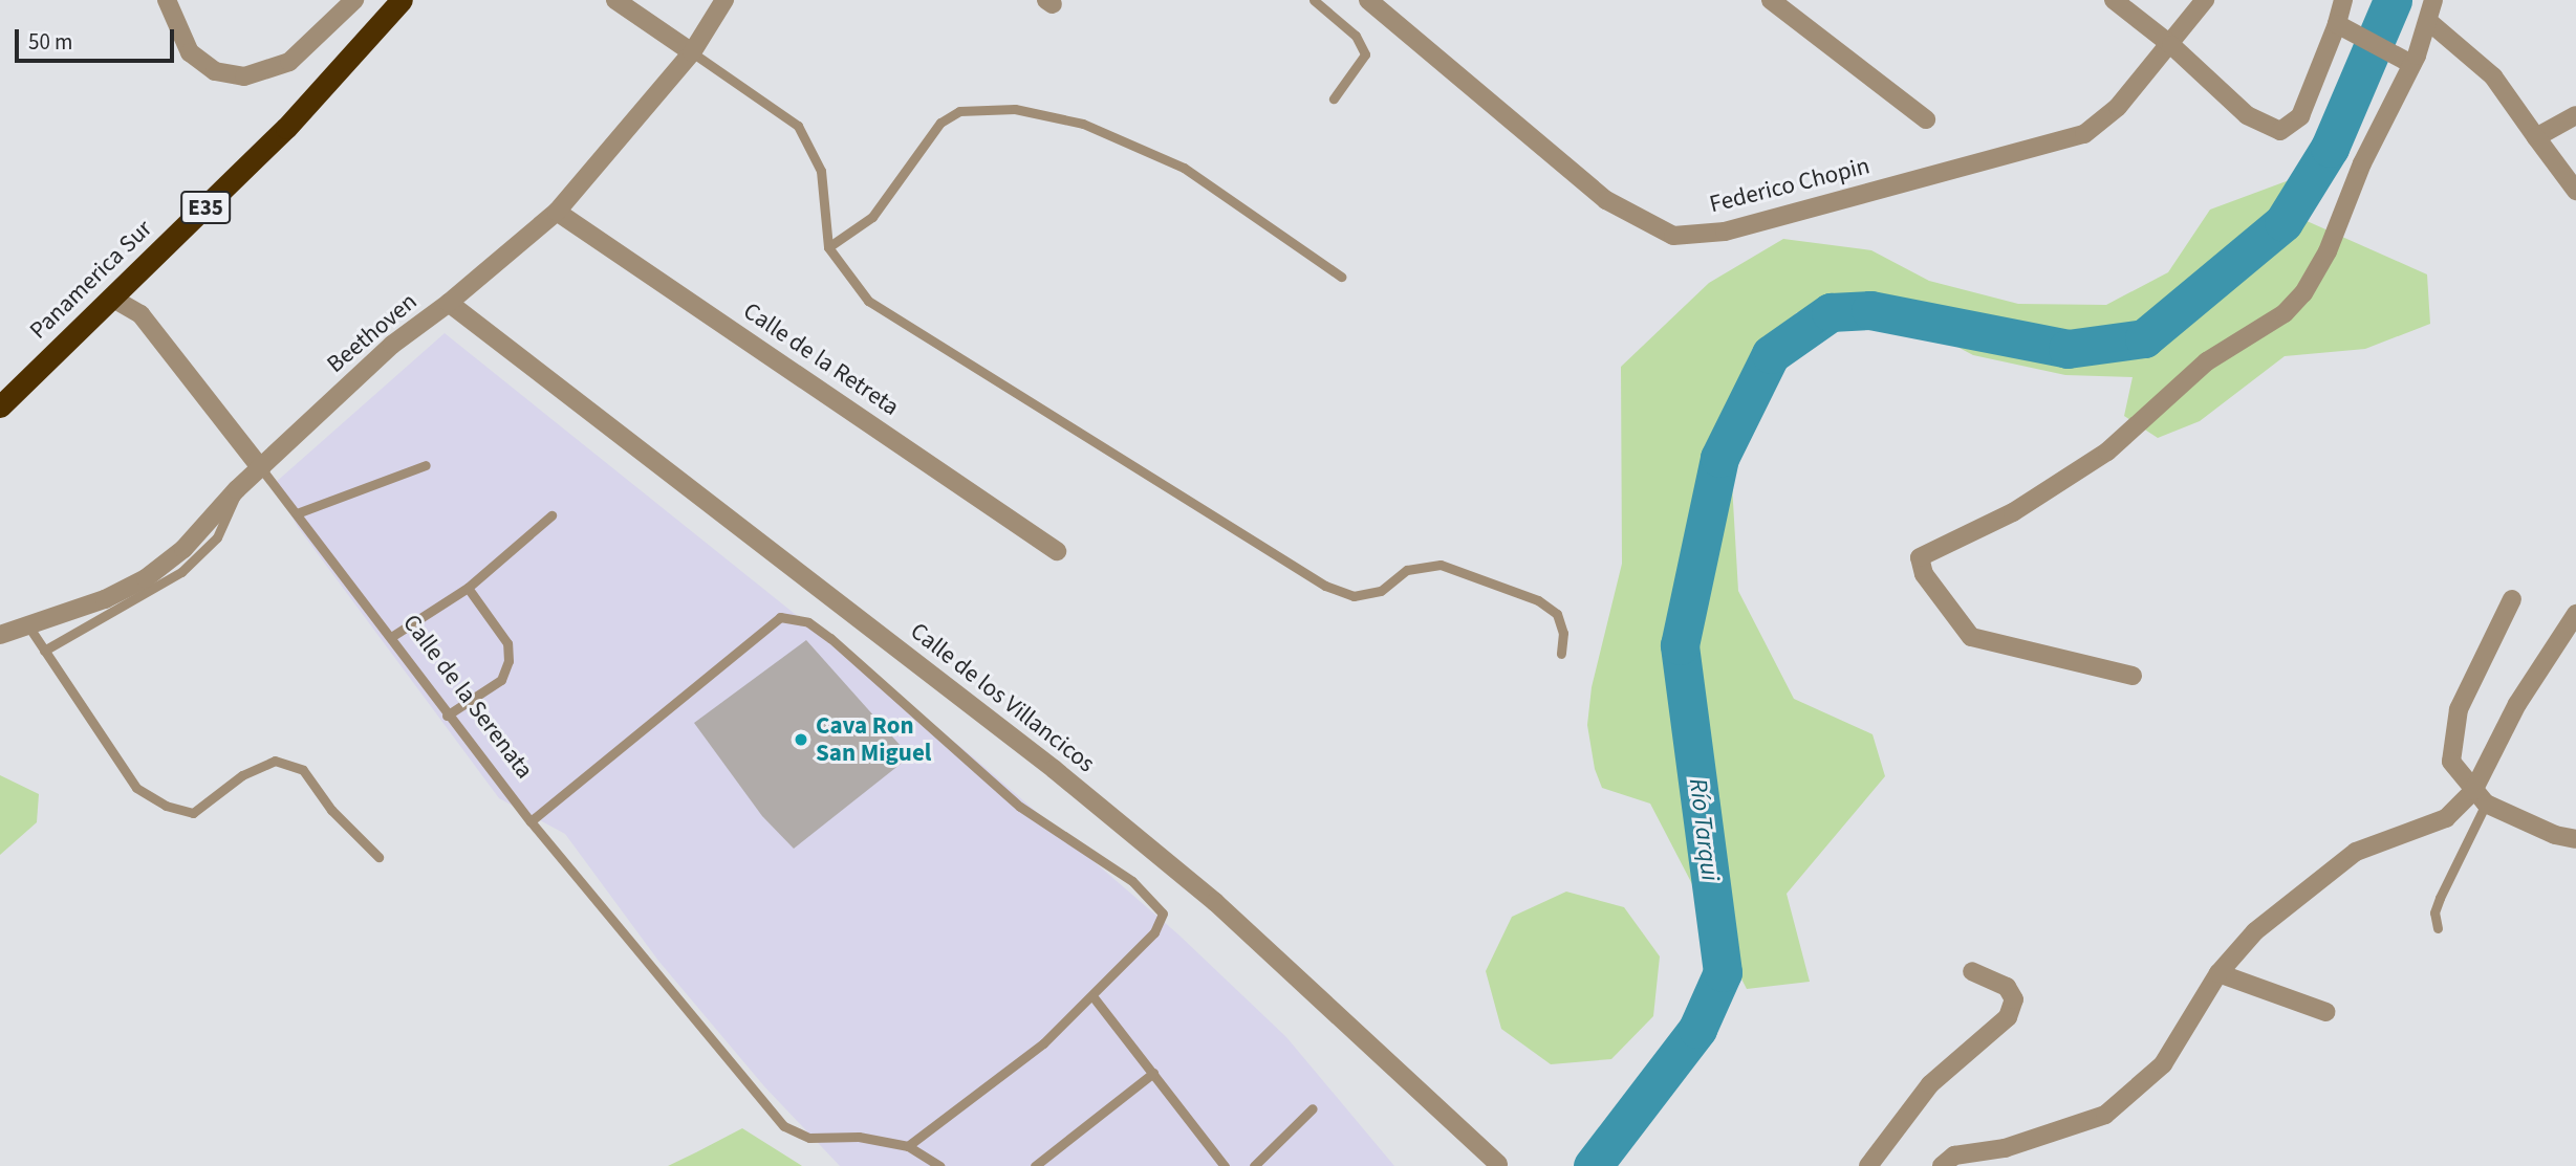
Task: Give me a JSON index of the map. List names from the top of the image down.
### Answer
{
  "streets": {
    "highway": ["E35", "Panamerica Sur"],
    "street": [
      "Federico Chopin",
      "Beethoven",
      "Calle de la Retreta",
      "Calle de la Serenata",
      "Calle de los Villancicos"
    ]
  },
  "crossings": [
    ["Panamerica Sur", "Calle de la Serenata"],
    ["Beethoven", "Calle de la Retreta"],
    ["Beethoven", "Calle de la Serenata"],
    ["Beethoven", "Calle de los Villancicos"]
  ],
  "water": ["Río Tarqui"],
  "places": ["Cava Ron San Miguel"],
  "scale_bar": "50 m"
}
